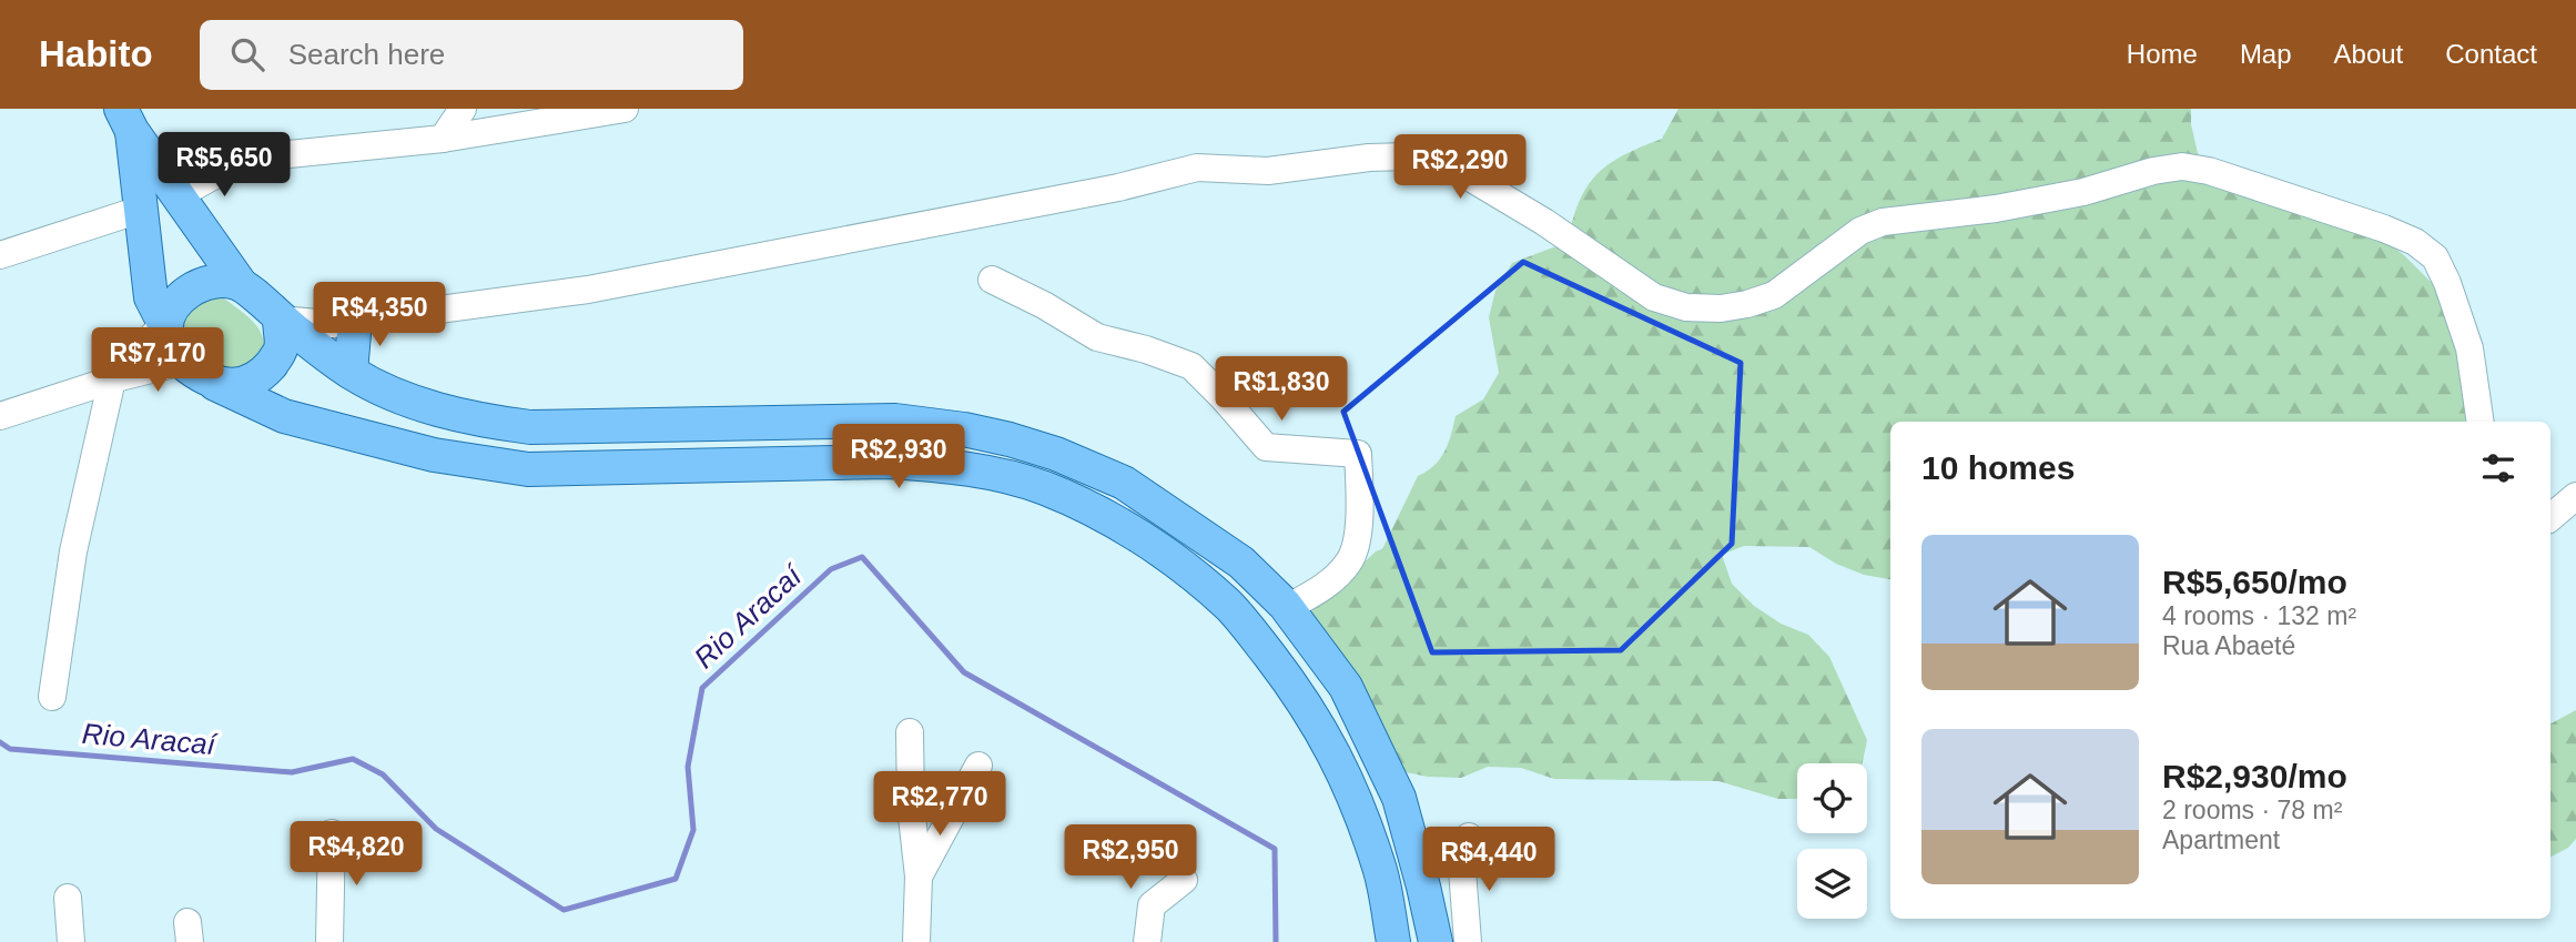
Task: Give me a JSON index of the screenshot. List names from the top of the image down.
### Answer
{
  "water": ["Rio Aracaí"],
  "page": {
    "header": "Habito",
    "search": "Search here",
    "nav": [
      "Home",
      "Map",
      "About",
      "Contact"
    ],
    "price": [
      "R$5,650",
      "R$2,290",
      "R$4,350",
      "R$7,170",
      "R$1,830",
      "R$2,930",
      "R$2,770",
      "R$4,820",
      "R$2,950",
      "R$4,440"
    ],
    "heading": "10 homes",
    "list": [
      {
        "name": "R$5,650/mo",
        "note": "4 rooms · 132 m² · Rua Abaeté"
      },
      {
        "name": "R$2,930/mo",
        "note": "2 rooms · 78 m² · Apartment"
      }
    ]
  }
}
